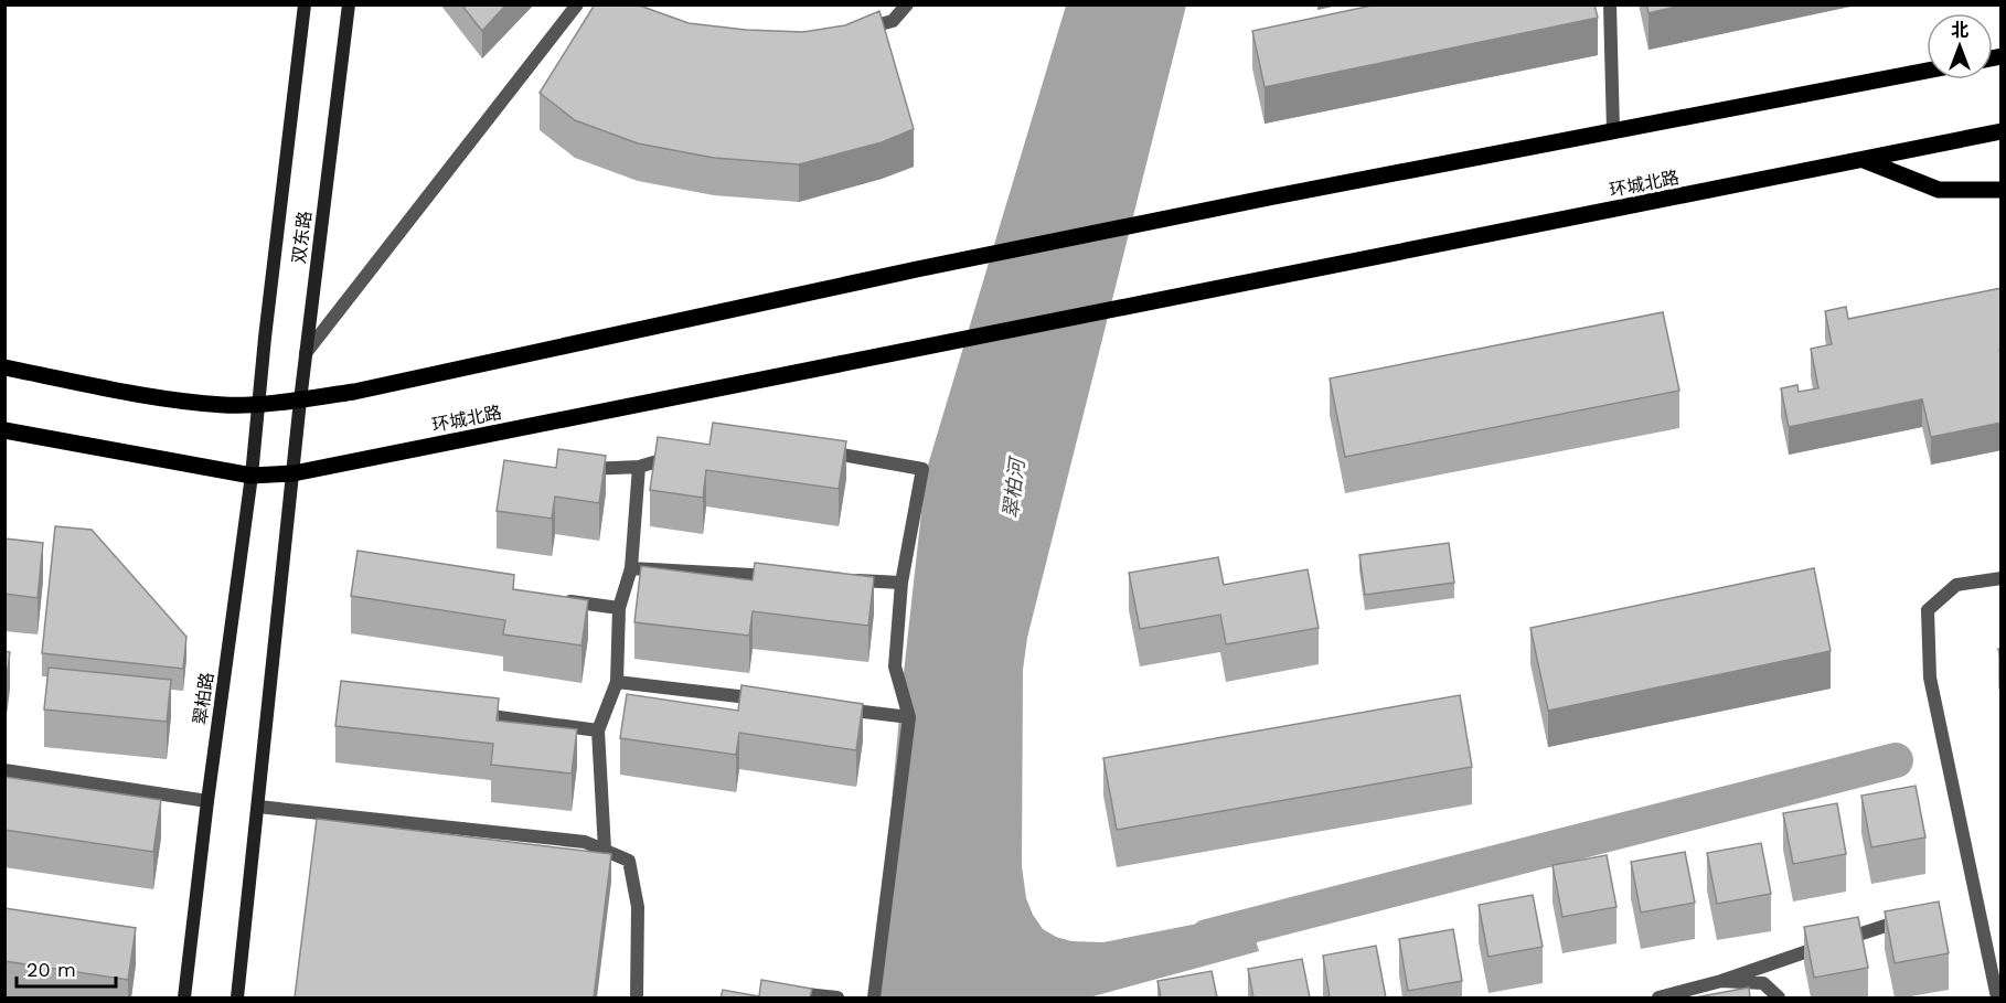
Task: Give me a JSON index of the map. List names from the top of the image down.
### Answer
{
  "streets": {
    "main road": ["环城北路", "双东路", "翠柏路"]
  },
  "crossings": [
    ["环城北路", "双东路"],
    ["环城北路", "翠柏路"],
    ["双东路", "翠柏路"]
  ],
  "water": ["翠柏河"],
  "scale_bar": "20 m",
  "north": "top"
}
